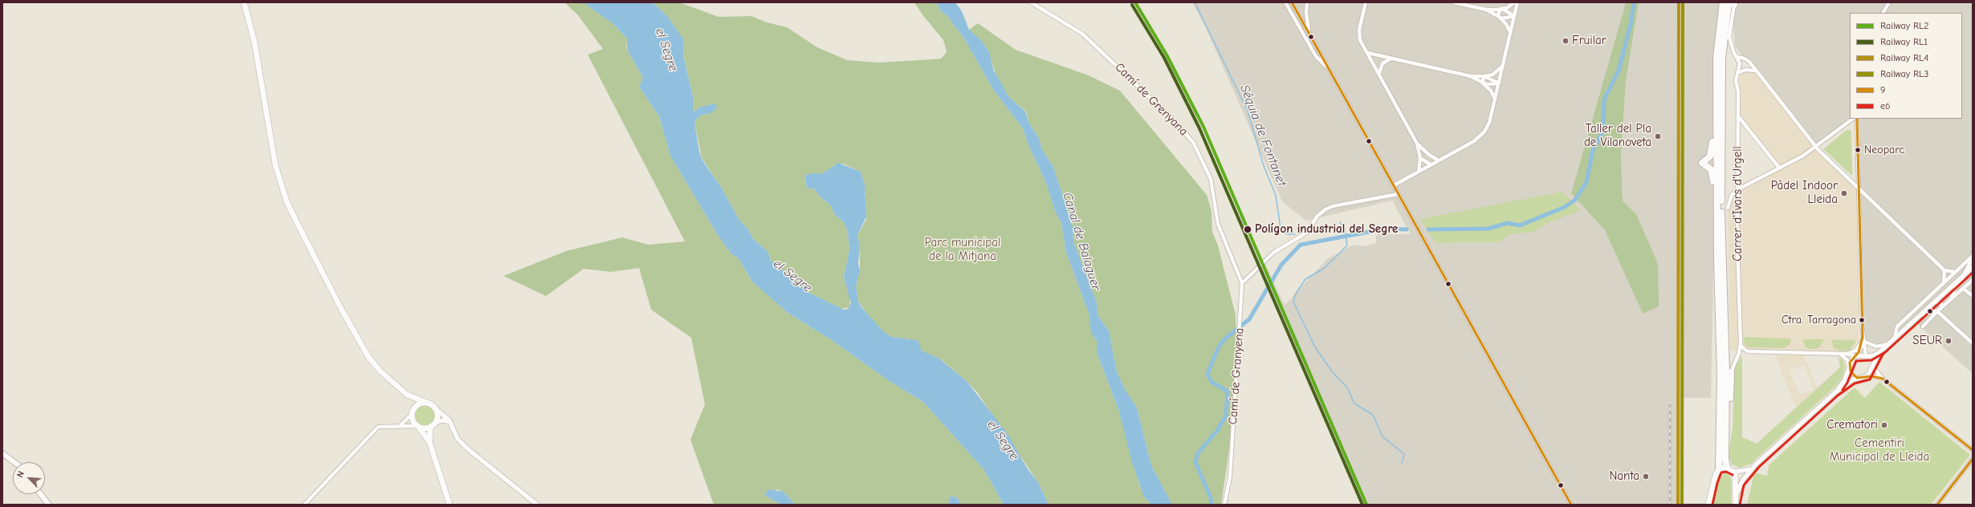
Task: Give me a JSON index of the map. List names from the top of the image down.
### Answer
{
  "streets": {
    "street": ["Camí de Grenyana", "Carrer d'Ivars d'Urgell", "Camí de Granyena"]
  },
  "crossings": [
    ["Camí de Grenyana", "Camí de Granyena"]
  ],
  "water": ["el Segre", "Séquia de Fontanet", "Canal de Balaguer"],
  "parks": ["Parc municipal de la Mitjana", "Cementiri Municipal de Lleida"],
  "places": [
    "Fruilar",
    "Taller del Pla de Vilanoveta",
    "Neoparc",
    "Pàdel Indoor Lleida",
    "Polígon industrial del Segre",
    "Ctra. Tarragona",
    "SEUR",
    "Crematori",
    "Nanta"
  ],
  "lines": [
    "rail line RL2",
    "rail line RL4",
    "rail line RL3",
    "transit line 9",
    "rail line RL1",
    "transit line e6"
  ],
  "legend": [
    "Railway RL2",
    "Railway RL1",
    "Railway RL4",
    "Railway RL3",
    "9",
    "e6"
  ],
  "north": "top left"
}
